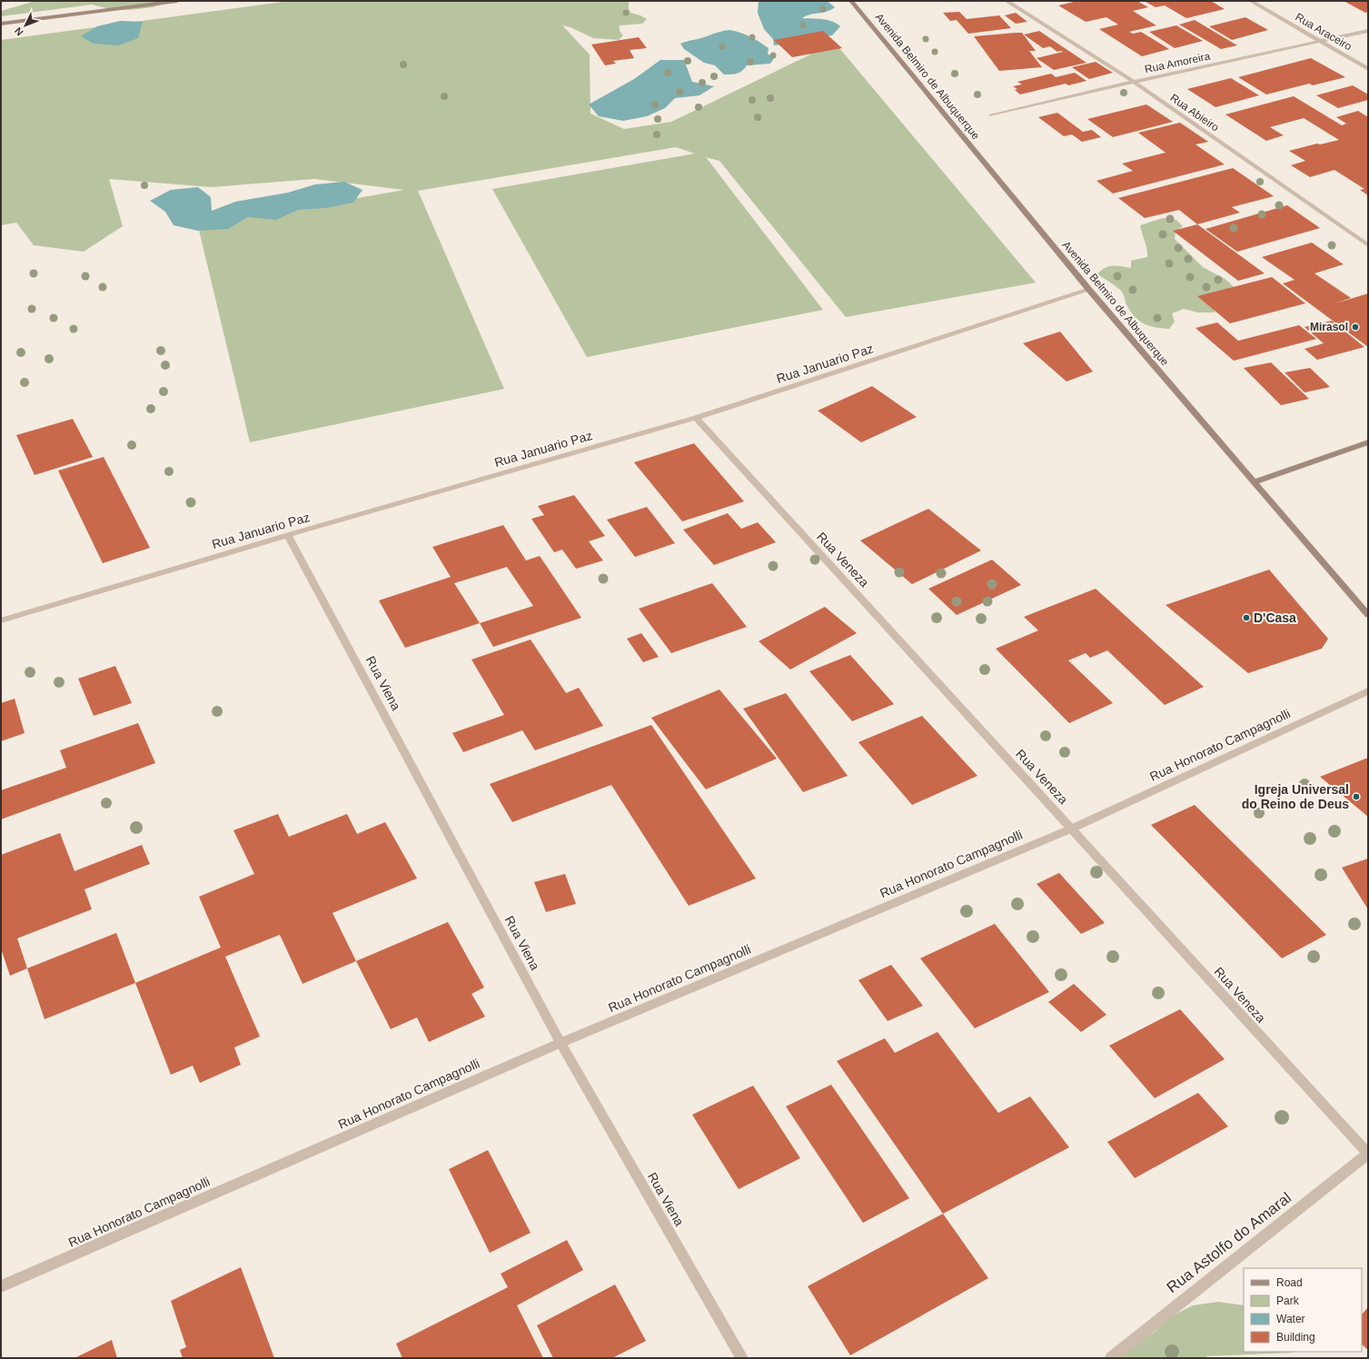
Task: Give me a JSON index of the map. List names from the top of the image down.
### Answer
{
  "streets": {
    "main road": ["Avenida Belmiro de Albuquerque"],
    "street": [
      "Rua Araceiro",
      "Rua Amoreira",
      "Rua Abieiro",
      "Rua Januario Paz",
      "Rua Veneza",
      "Rua Viena",
      "Rua Honorato Campagnolli",
      "Rua Astolfo do Amaral"
    ]
  },
  "crossings": [
    ["Rua Araceiro", "Rua Amoreira"],
    ["Rua Amoreira", "Rua Abieiro"],
    ["Avenida Belmiro de Albuquerque", "Rua Januario Paz"],
    ["Rua Januario Paz", "Rua Veneza"],
    ["Rua Januario Paz", "Rua Viena"],
    ["Rua Veneza", "Rua Honorato Campagnolli"],
    ["Rua Veneza", "Rua Astolfo do Amaral"],
    ["Rua Viena", "Rua Honorato Campagnolli"]
  ],
  "places": ["Mirasol", "D'Casa", "Igreja Universal do Reino de Deus"],
  "legend": [
    "Road",
    "Park",
    "Water",
    "Building"
  ],
  "north": "bottom left"
}
